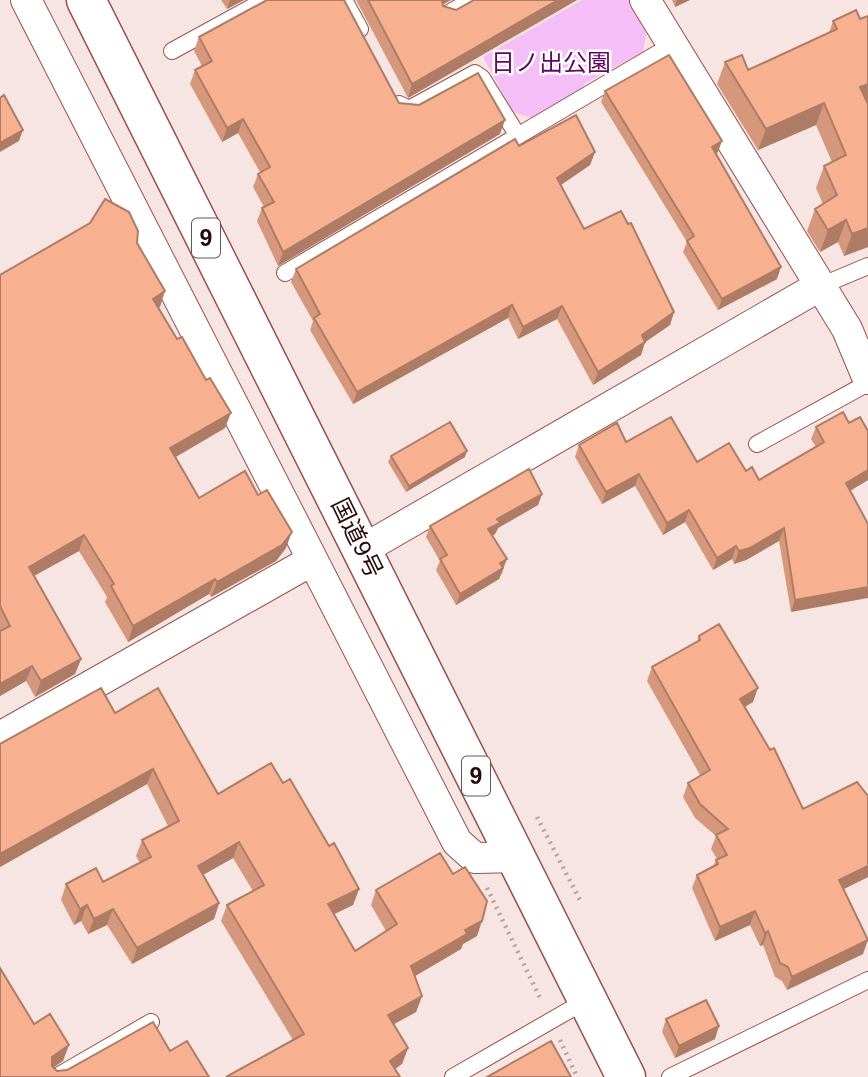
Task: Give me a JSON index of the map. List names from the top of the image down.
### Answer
{
  "streets": {
    "highway": ["9", "国道9号"]
  },
  "parks": ["日ノ出公園"]
}
